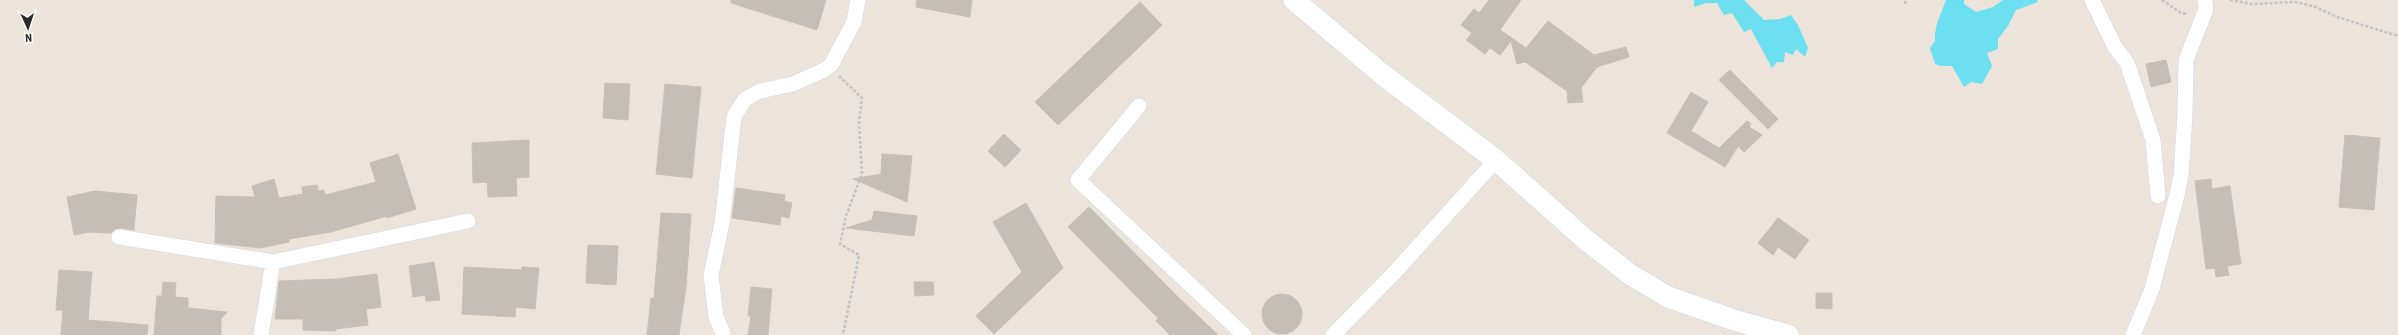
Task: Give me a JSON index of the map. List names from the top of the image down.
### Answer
{
  "north": "bottom"
}
